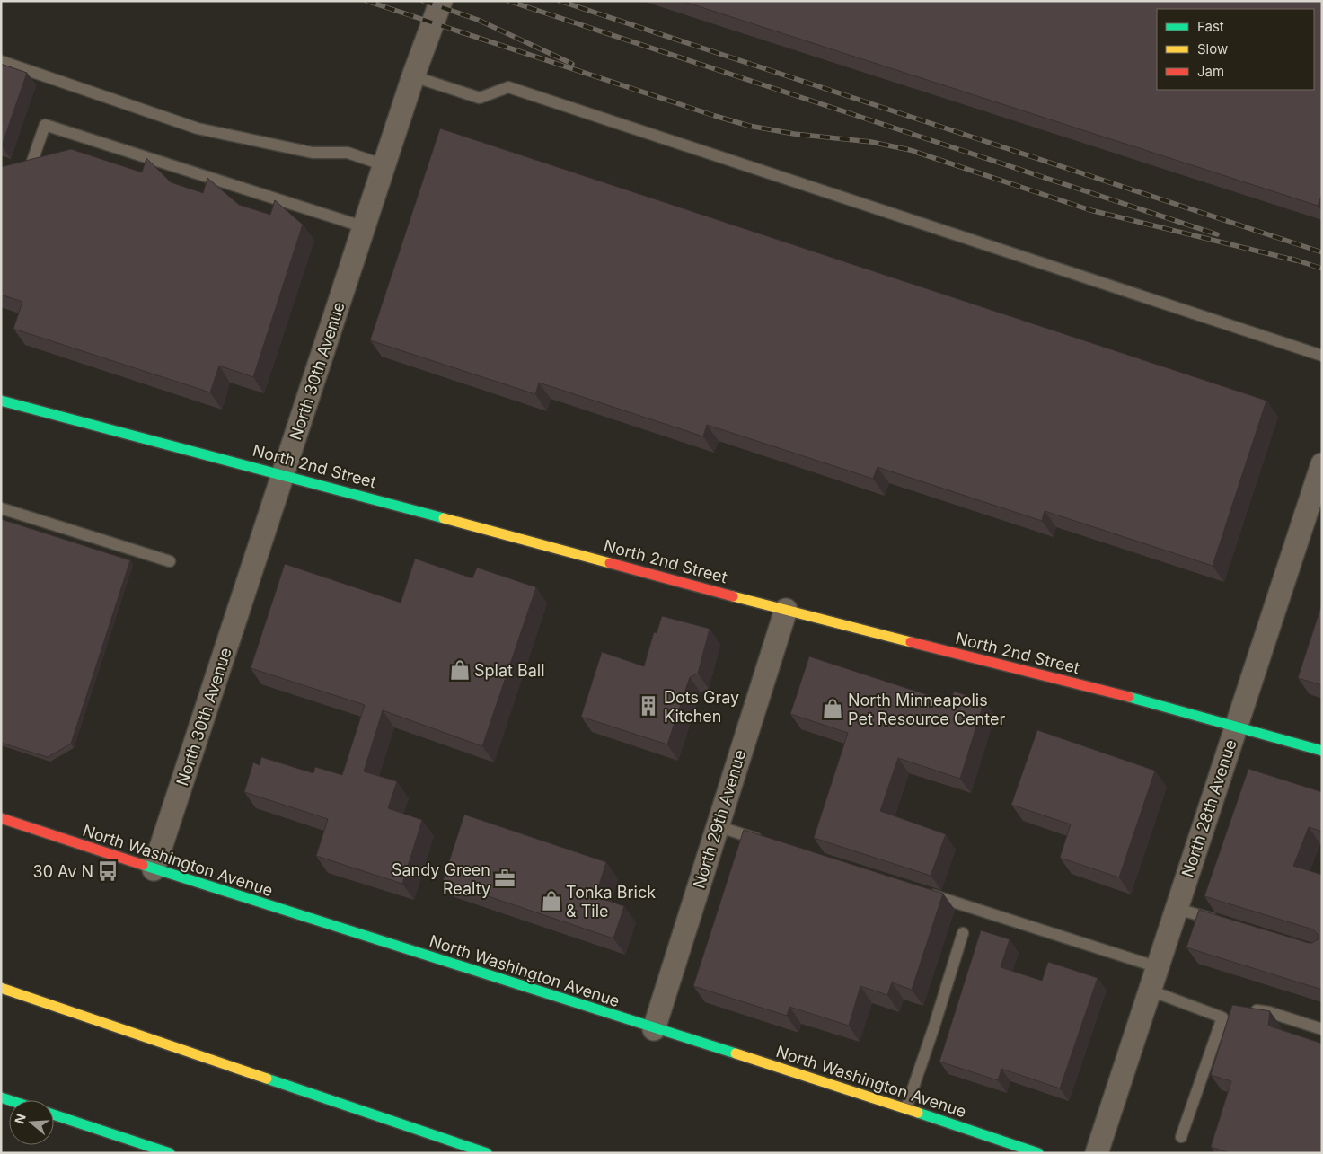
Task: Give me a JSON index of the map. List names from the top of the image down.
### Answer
{
  "streets": {
    "main road": ["North 2nd Street", "North Washington Avenue"],
    "street": ["North 30th Avenue", "North 28th Avenue", "North 29th Avenue"]
  },
  "crossings": [
    ["North 30th Avenue", "North 2nd Street"],
    ["North 30th Avenue", "North Washington Avenue"],
    ["North 2nd Street", "North 28th Avenue"],
    ["North 2nd Street", "North 29th Avenue"],
    ["North 29th Avenue", "North Washington Avenue"]
  ],
  "places": {
    "shop": ["Splat Ball", "North Minneapolis Pet Resource Center", "Tonka Brick & Tile"],
    "building": ["Dots Gray Kitchen"],
    "bus stop": ["30 Av N"],
    "office": ["Sandy Green Realty"]
  },
  "legend": ["Fast", "Slow", "Jam"],
  "north": "left"
}
